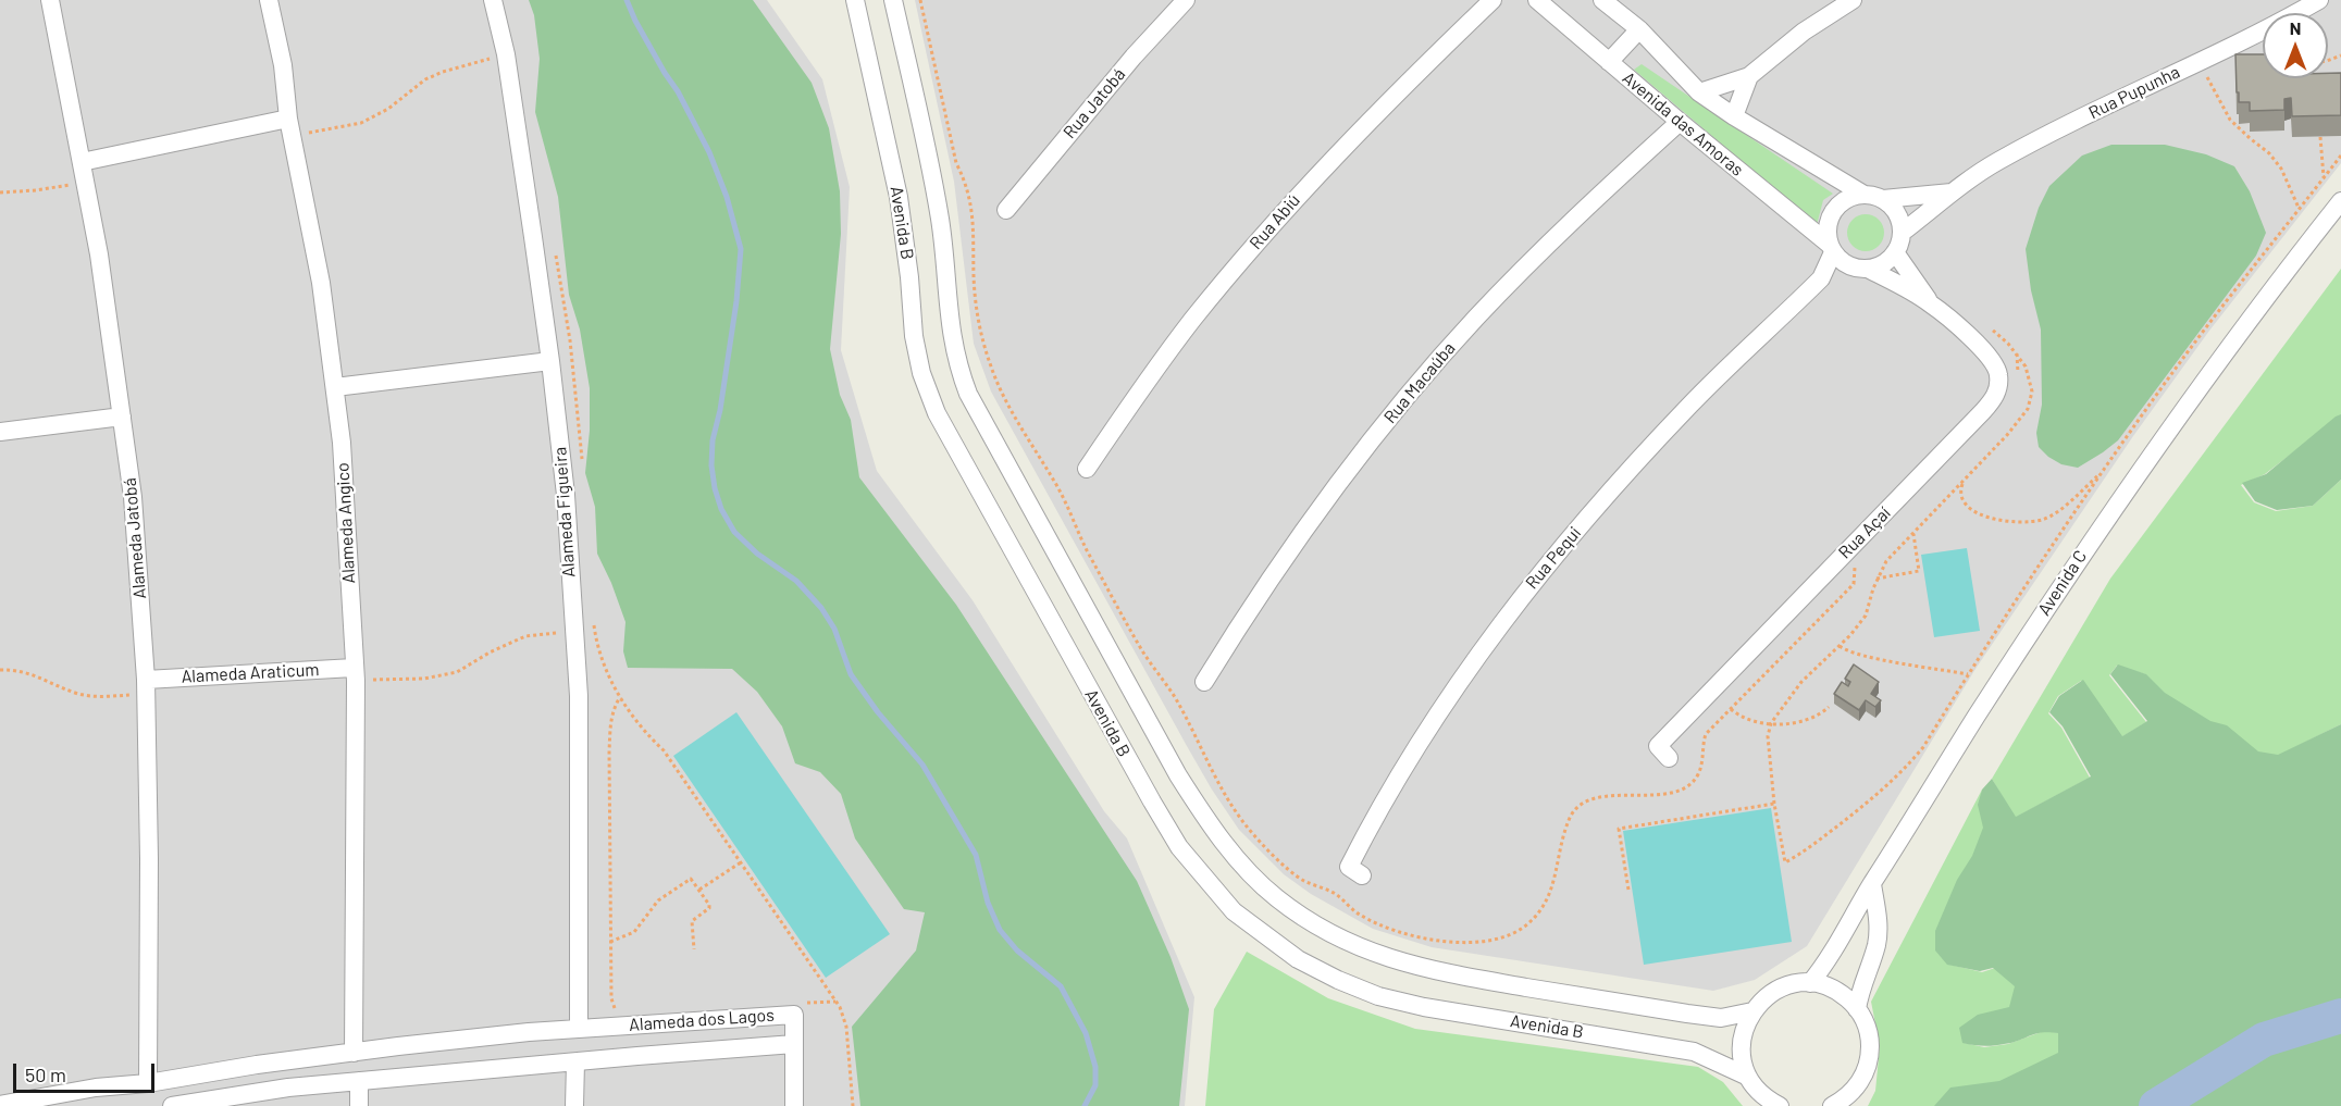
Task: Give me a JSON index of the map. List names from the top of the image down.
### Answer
{
  "streets": {
    "street": [
      "Rua Pupunha",
      "Rua Jatobá",
      "Avenida das Amoras",
      "Rua Abiú",
      "Avenida B",
      "Rua Macaúba",
      "Alameda Figueira",
      "Alameda Angico",
      "Rua Açaí",
      "Alameda Jatobá",
      "Rua Pequi",
      "Avenida C",
      "Alameda Araticum",
      "Alameda dos Lagos"
    ]
  },
  "crossings": [
    ["Rua Pupunha", "Avenida das Amoras"],
    ["Rua Pupunha", "Rua Açaí"],
    ["Rua Pupunha", "Rua Pequi"],
    ["Avenida das Amoras", "Rua Macaúba"],
    ["Avenida das Amoras", "Rua Açaí"],
    ["Avenida das Amoras", "Rua Pequi"],
    ["Alameda Figueira", "Alameda dos Lagos"],
    ["Alameda Angico", "Alameda Araticum"],
    ["Alameda Angico", "Alameda dos Lagos"],
    ["Rua Açaí", "Rua Pequi"],
    ["Alameda Jatobá", "Alameda Araticum"],
    ["Alameda Jatobá", "Alameda dos Lagos"]
  ],
  "scale_bar": "50 m",
  "north": "top"
}
